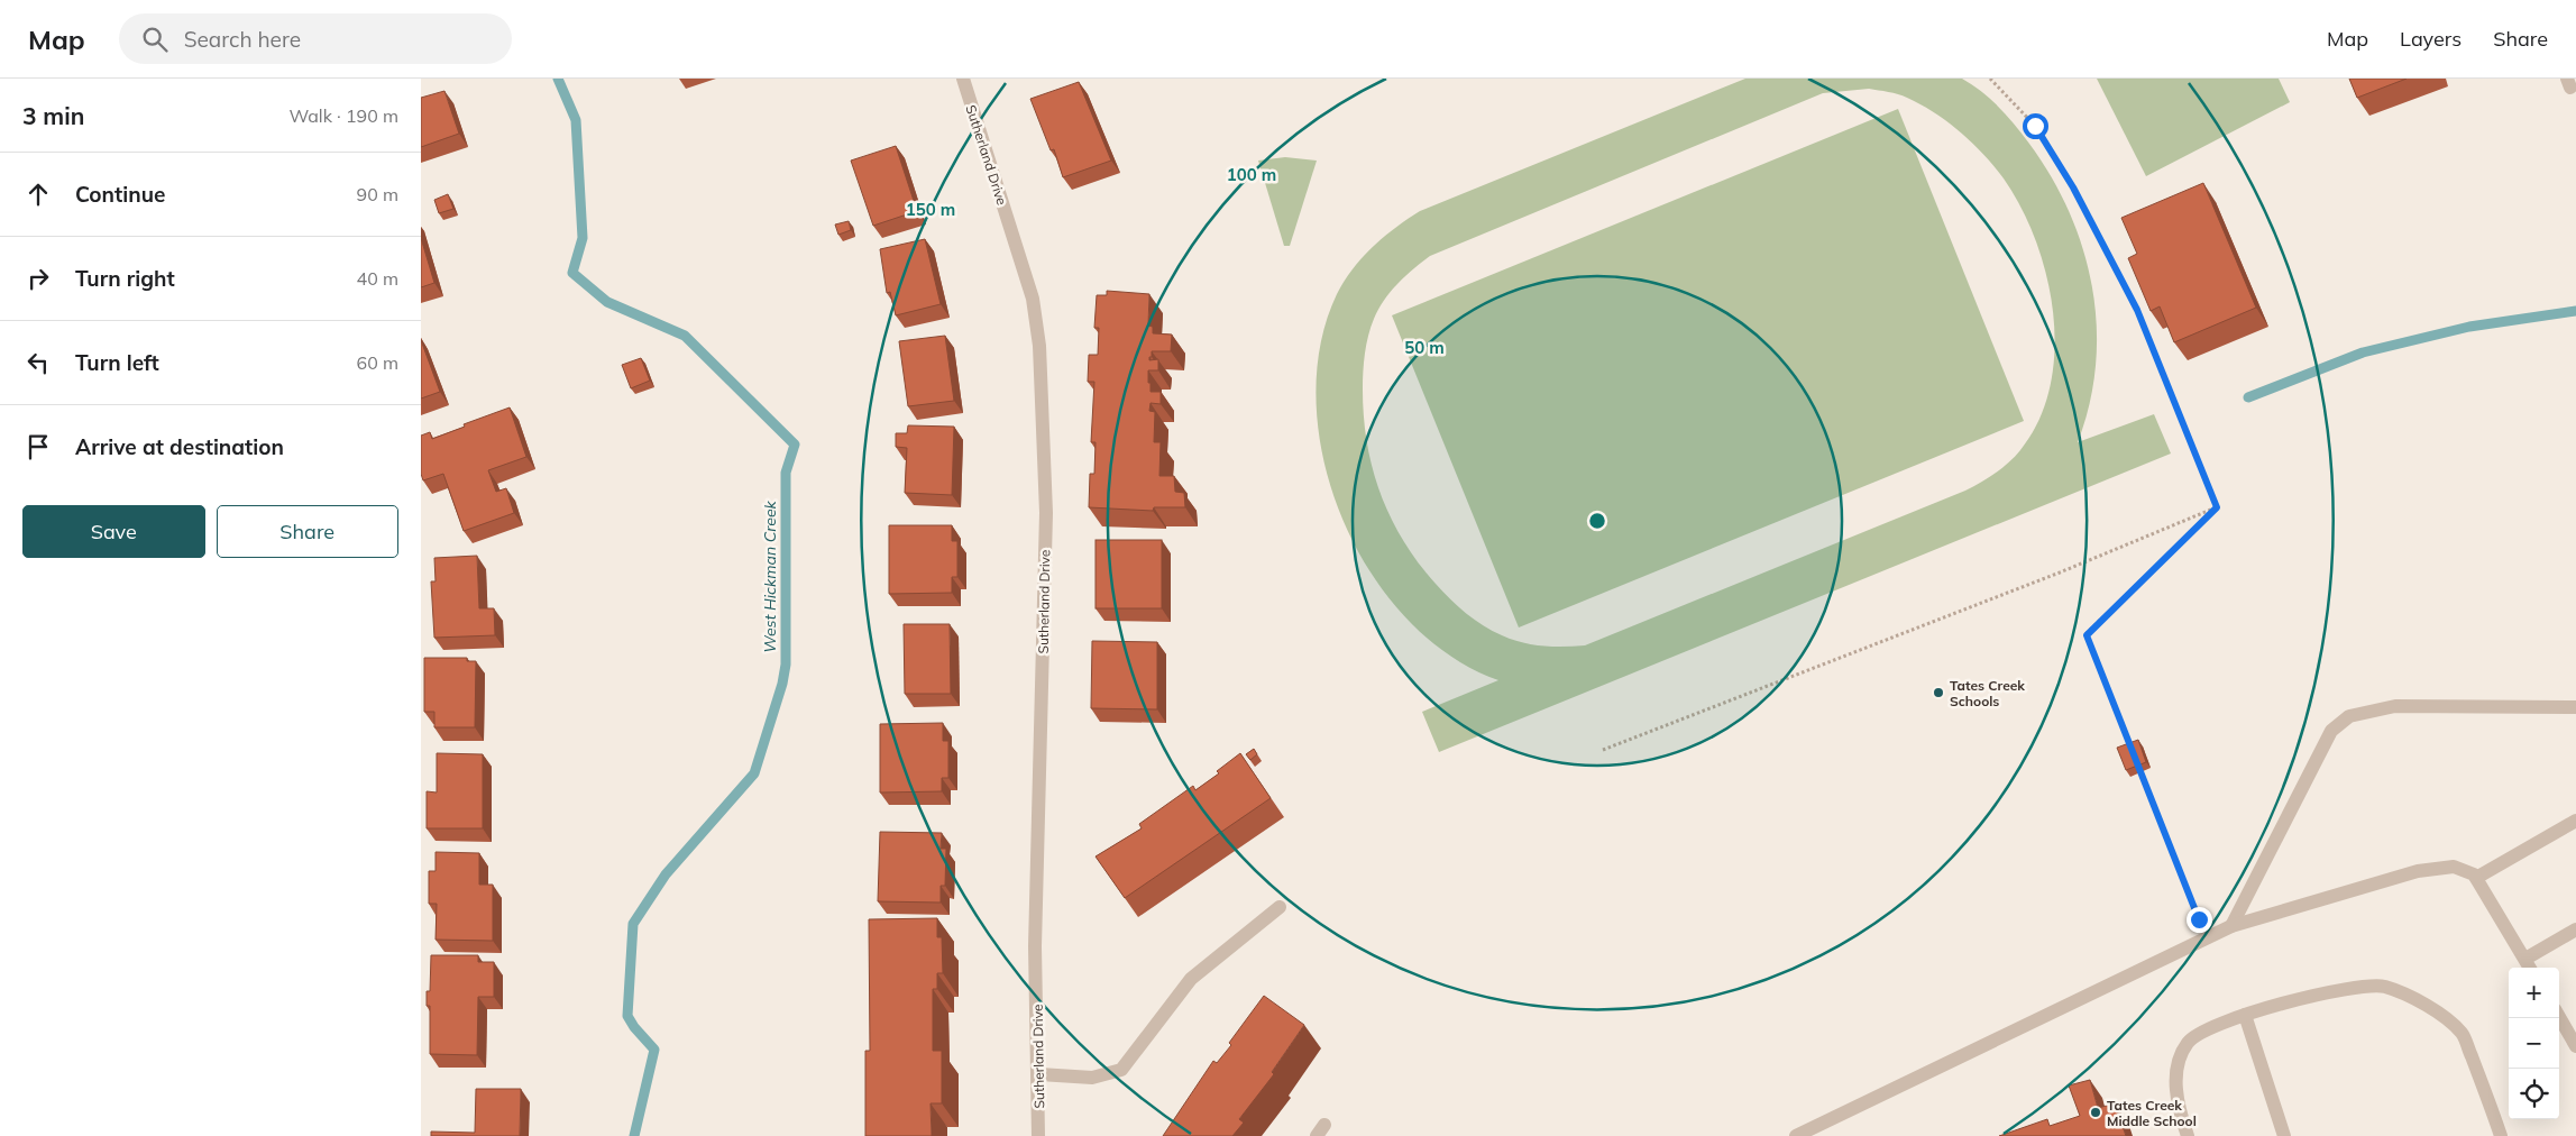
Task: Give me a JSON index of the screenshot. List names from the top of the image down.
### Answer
{
  "streets": {
    "street": ["Sutherland Drive"]
  },
  "water": ["West Hickman Creek"],
  "places": ["Tates Creek Schools", "Tates Creek Middle School"],
  "page": {
    "header": "Map",
    "search": "Search here",
    "nav": ["Map", "Layers", "Share"],
    "heading": ["3 min", "Walk · 190 m"],
    "list": [
      ["Continue", "90 m"],
      ["Turn right", "40 m"],
      ["Turn left", "60 m"],
      "Arrive at destination"
    ],
    "buttons": ["Save", "Share"],
    "map_buttons": ["+", "−"]
  },
  "rings": ["100 m", "150 m", "50 m"]
}
